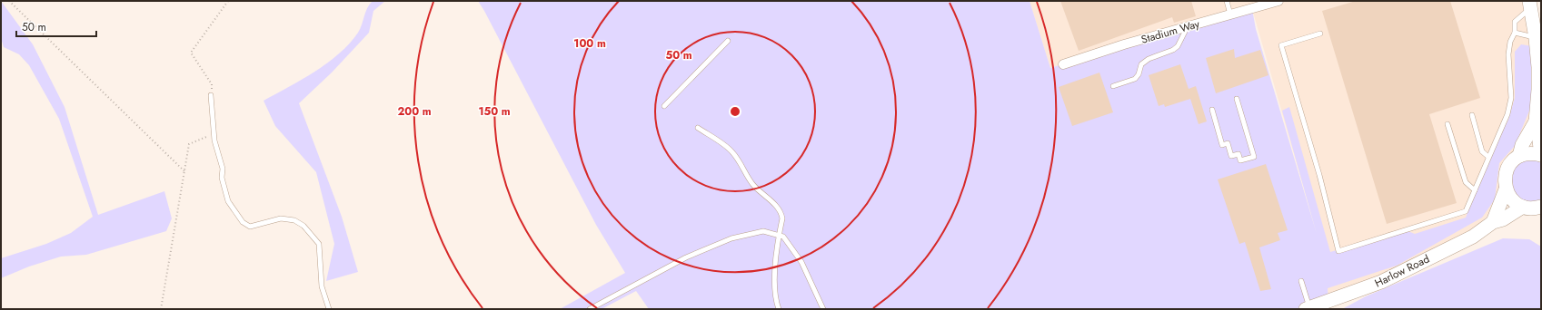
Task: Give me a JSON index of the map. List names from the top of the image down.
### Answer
{
  "streets": {
    "street": ["Stadium Way", "Harlow Road"]
  },
  "scale_bar": "50 m",
  "rings": [
    "100 m",
    "50 m",
    "150 m",
    "200 m"
  ]
}
